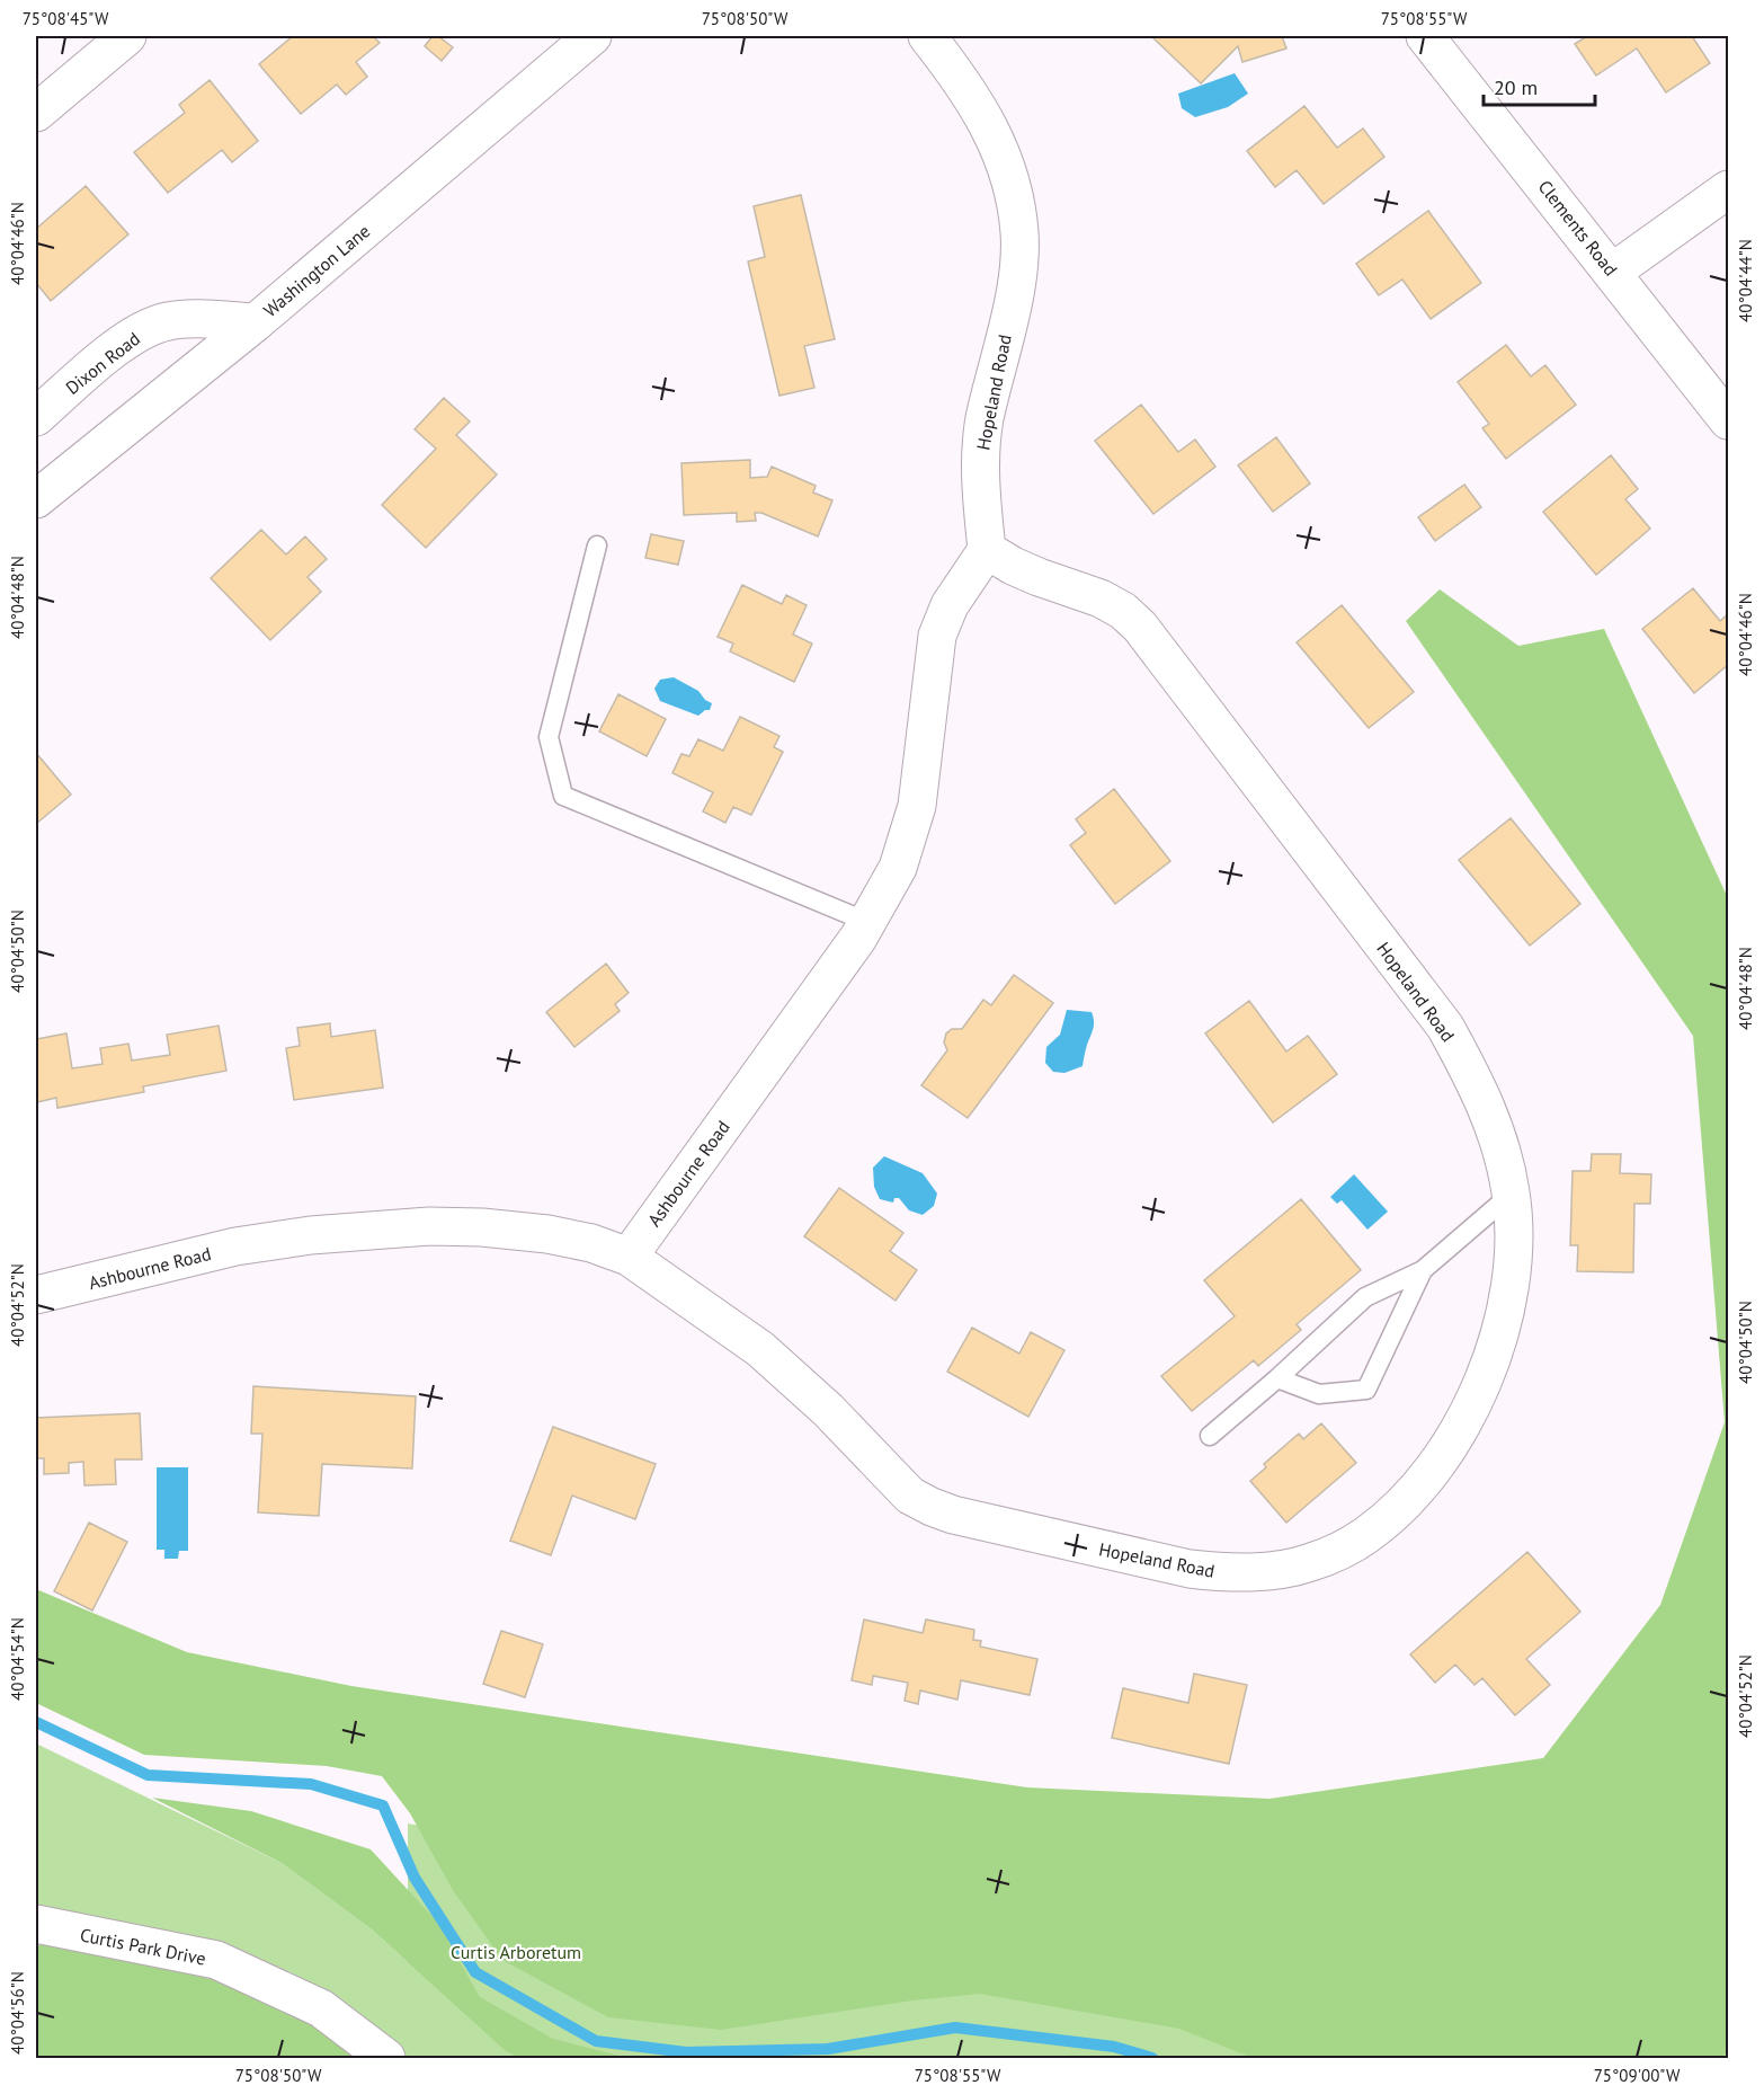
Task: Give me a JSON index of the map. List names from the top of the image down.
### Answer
{
  "streets": {
    "street": [
      "Clements Road",
      "Washington Lane",
      "Dixon Road",
      "Hopeland Road",
      "Ashbourne Road",
      "Curtis Park Drive"
    ]
  },
  "crossings": [
    ["Washington Lane", "Dixon Road"],
    ["Hopeland Road", "Ashbourne Road"]
  ],
  "parks": ["Curtis Arboretum"],
  "scale_bar": "20 m",
  "coordinates": [
    "75°08'45\"W",
    "75°08'50\"W",
    "75°08'55\"W",
    "40°04'46\"N",
    "40°04'44\"N",
    "40°04'48\"N",
    "40°04'50\"N",
    "40°04'52\"N",
    "40°04'54\"N",
    "40°04'56\"N",
    "75°09'00\"W"
  ]
}
